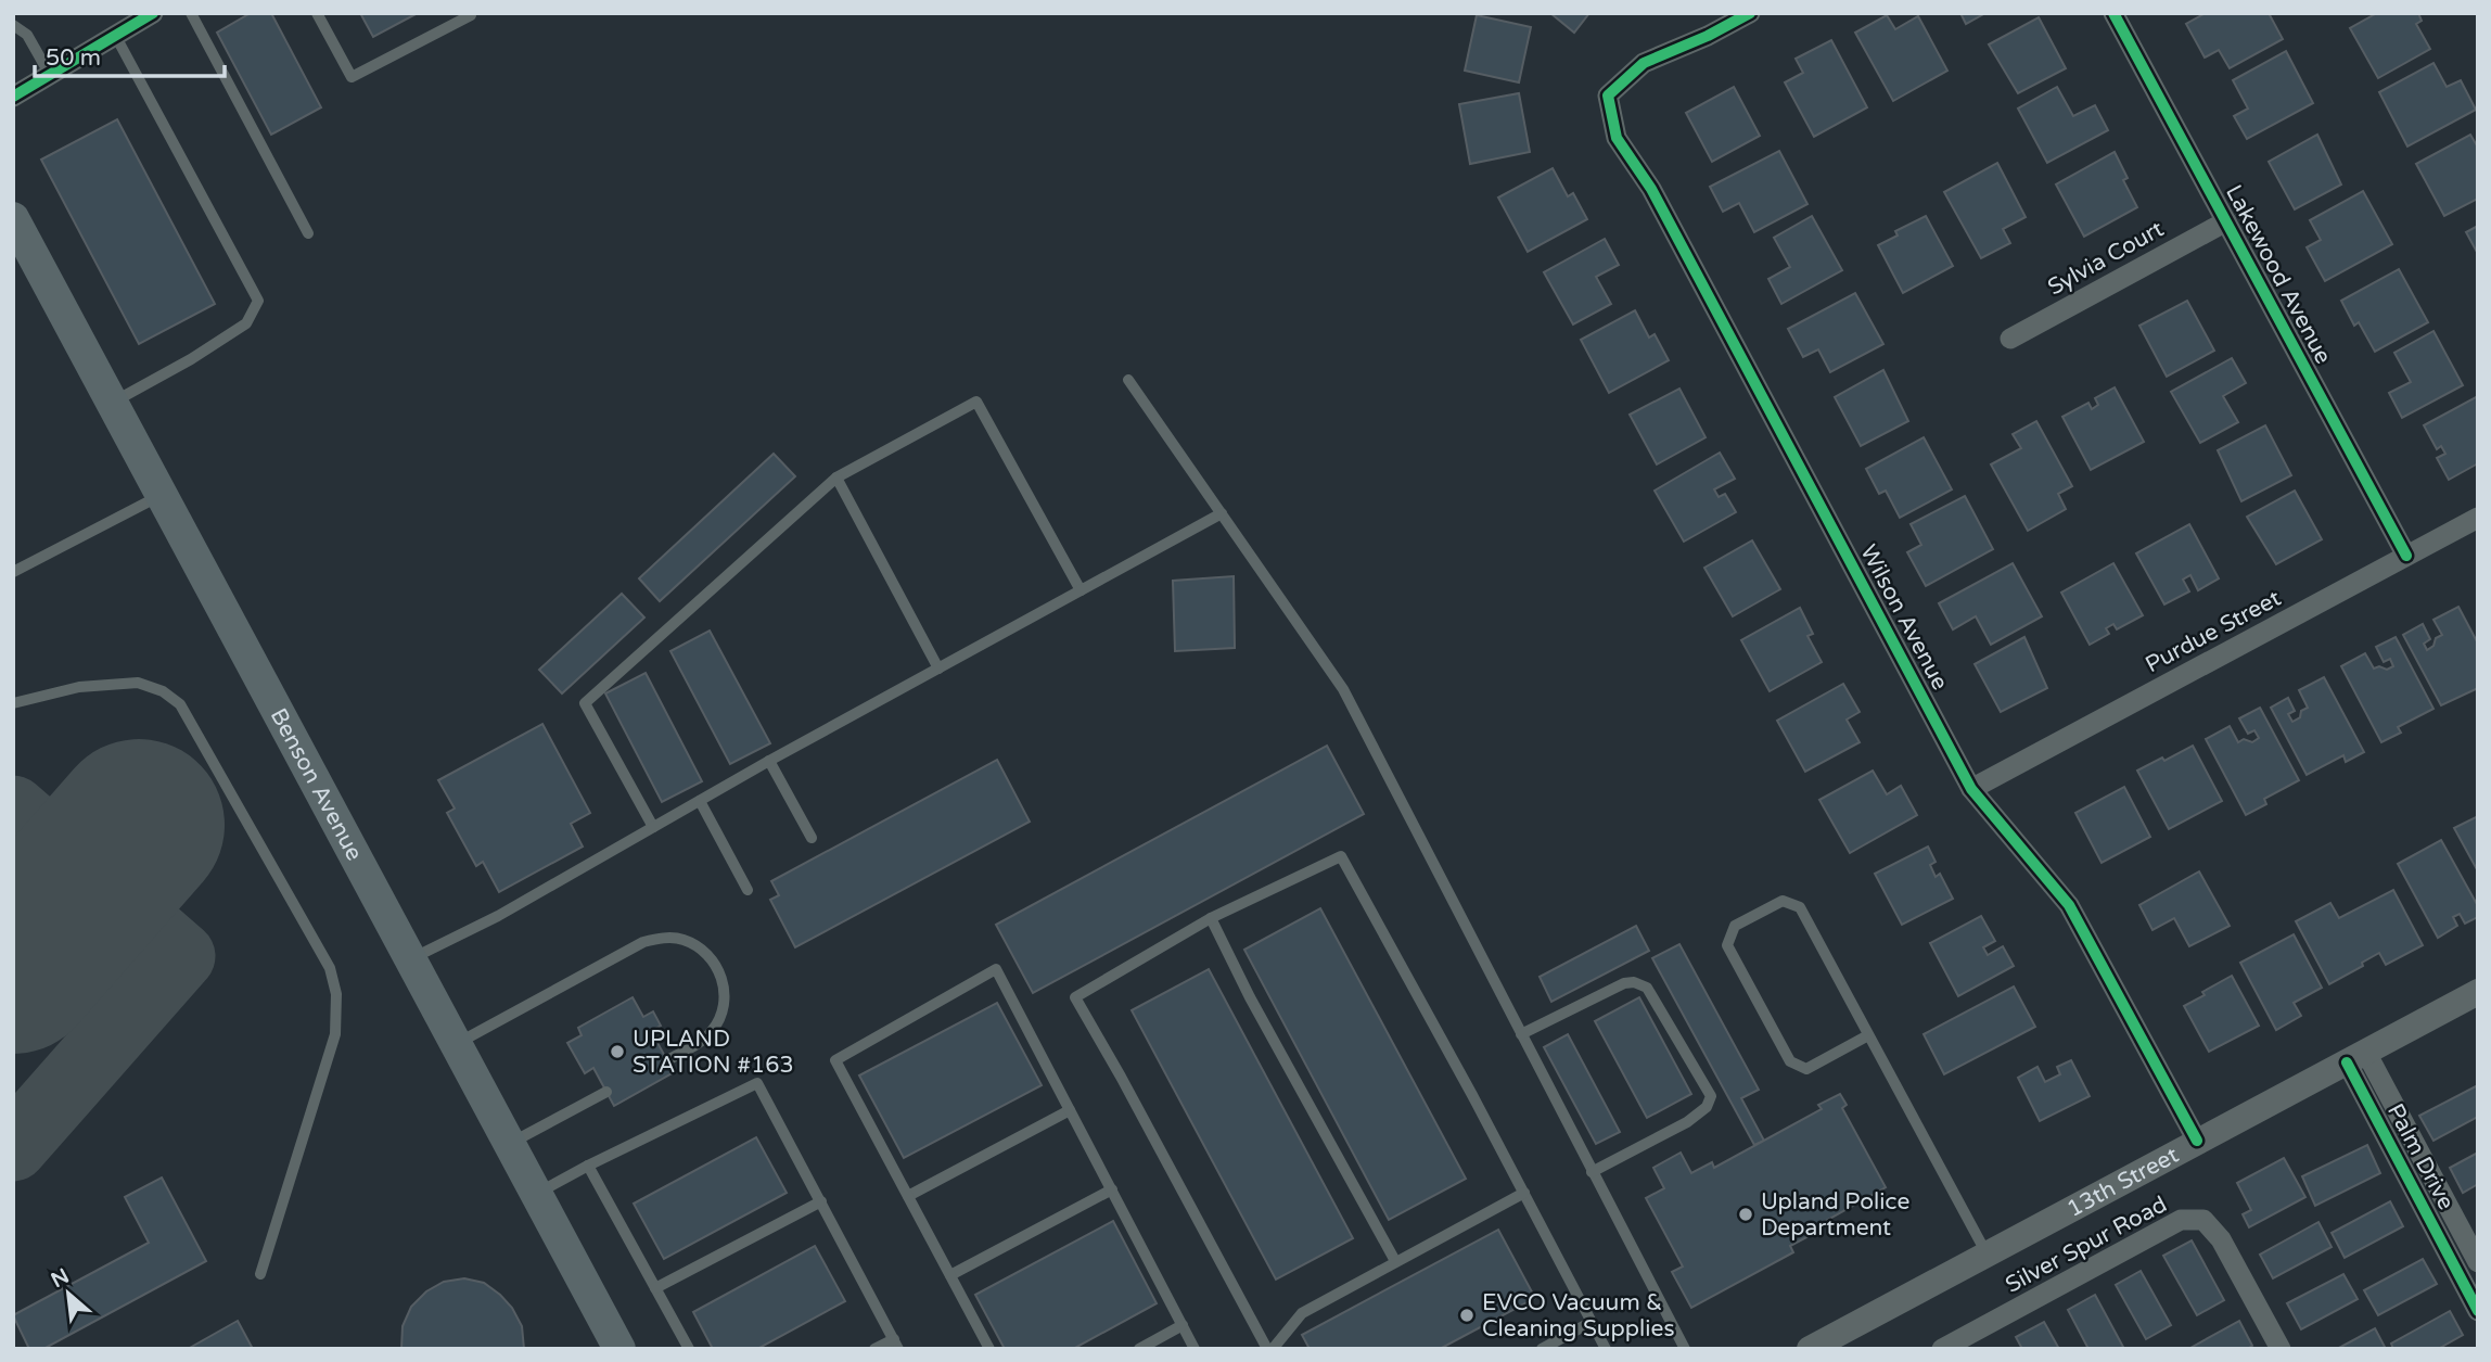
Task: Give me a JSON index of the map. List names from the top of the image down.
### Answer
{
  "streets": {
    "main road": ["Benson Avenue"],
    "street": [
      "Sylvia Court",
      "Lakewood Avenue",
      "Wilson Avenue",
      "Purdue Street",
      "Palm Drive",
      "13th Street",
      "Silver Spur Road"
    ]
  },
  "crossings": [
    ["Sylvia Court", "Lakewood Avenue"],
    ["Lakewood Avenue", "Purdue Street"],
    ["Wilson Avenue", "Purdue Street"],
    ["Wilson Avenue", "13th Street"],
    ["Palm Drive", "13th Street"]
  ],
  "places": ["UPLAND STATION #163", "Upland Police Department", "EVCO Vacuum & Cleaning Supplies"],
  "scale_bar": "50 m",
  "north": "top left"
}
